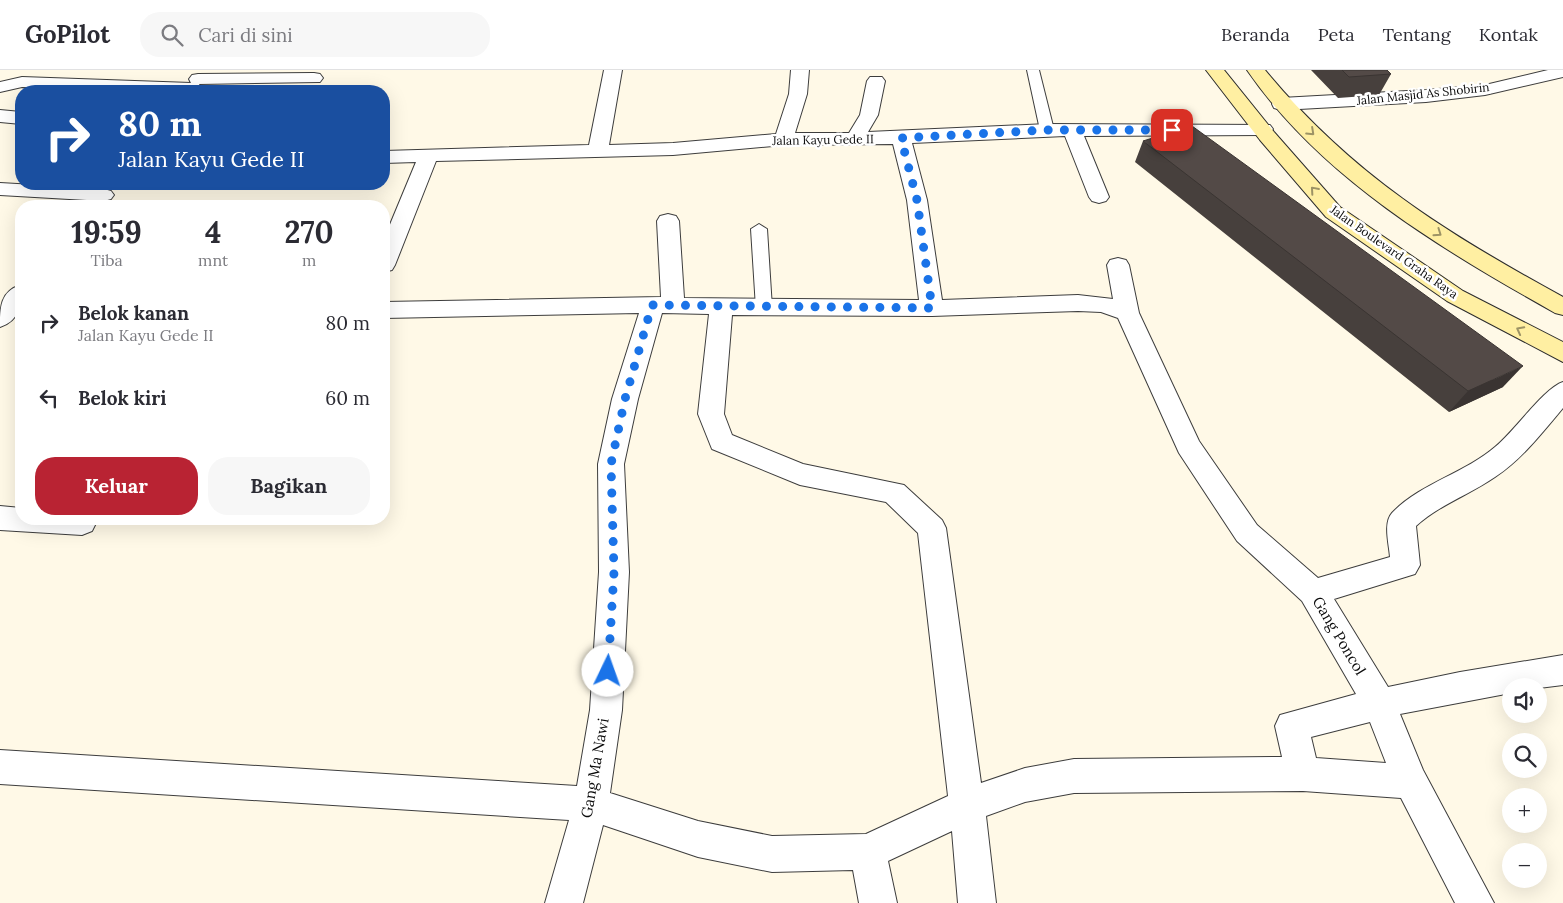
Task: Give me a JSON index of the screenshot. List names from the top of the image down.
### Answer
{
  "streets": {
    "main road": ["Jalan Boulevard Graha Raya"],
    "street": [
      "Jalan Masjid As Shobirin",
      "Jalan Kayu Gede II",
      "Gang Poncol",
      "Gang Ma Nawi"
    ]
  },
  "crossings": [
    ["Jalan Kayu Gede II", "Jalan Boulevard Graha Raya"]
  ],
  "page": {
    "header": "GoPilot",
    "search": "Cari di sini",
    "nav": [
      "Beranda",
      "Peta",
      "Tentang",
      "Kontak"
    ],
    "turn": ["80 m", "Jalan Kayu Gede II"],
    "eta": [
      "19:59",
      "Tiba",
      "4",
      "mnt",
      "270",
      "m"
    ],
    "list": [
      {
        "name": "Belok kanan",
        "note": "Jalan Kayu Gede II",
        "value": "80 m"
      },
      {
        "name": "Belok kiri",
        "value": "60 m"
      }
    ],
    "buttons": ["Keluar", "Bagikan"],
    "map_buttons": ["+", "−"]
  }
}
